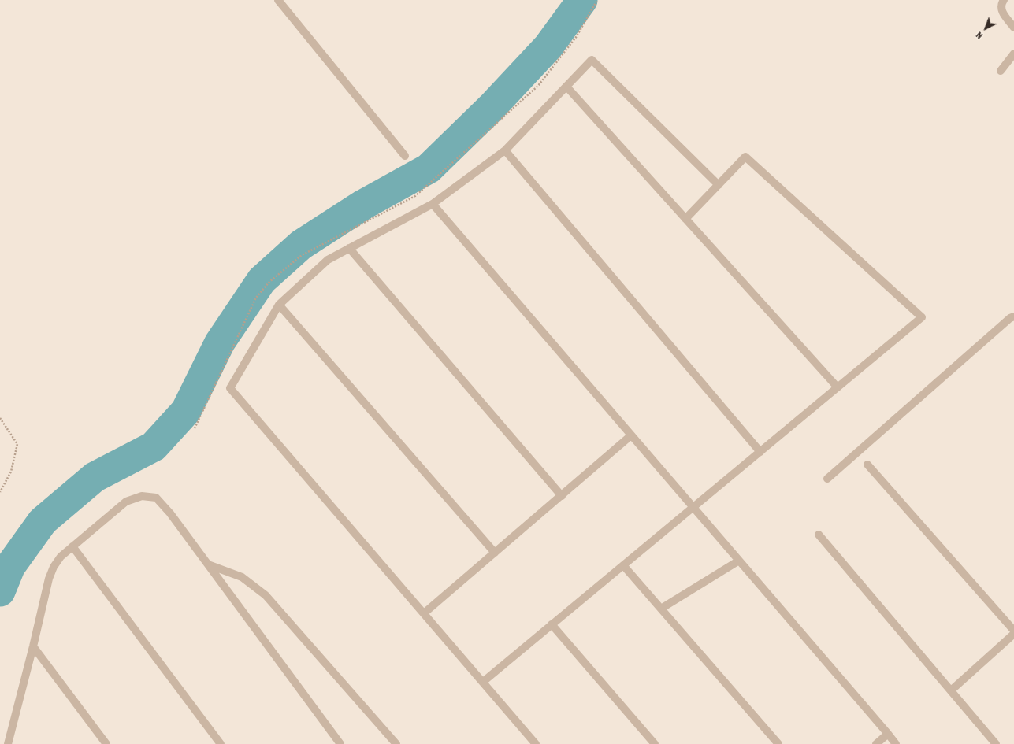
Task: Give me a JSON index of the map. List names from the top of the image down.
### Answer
{
  "north": "bottom left"
}
